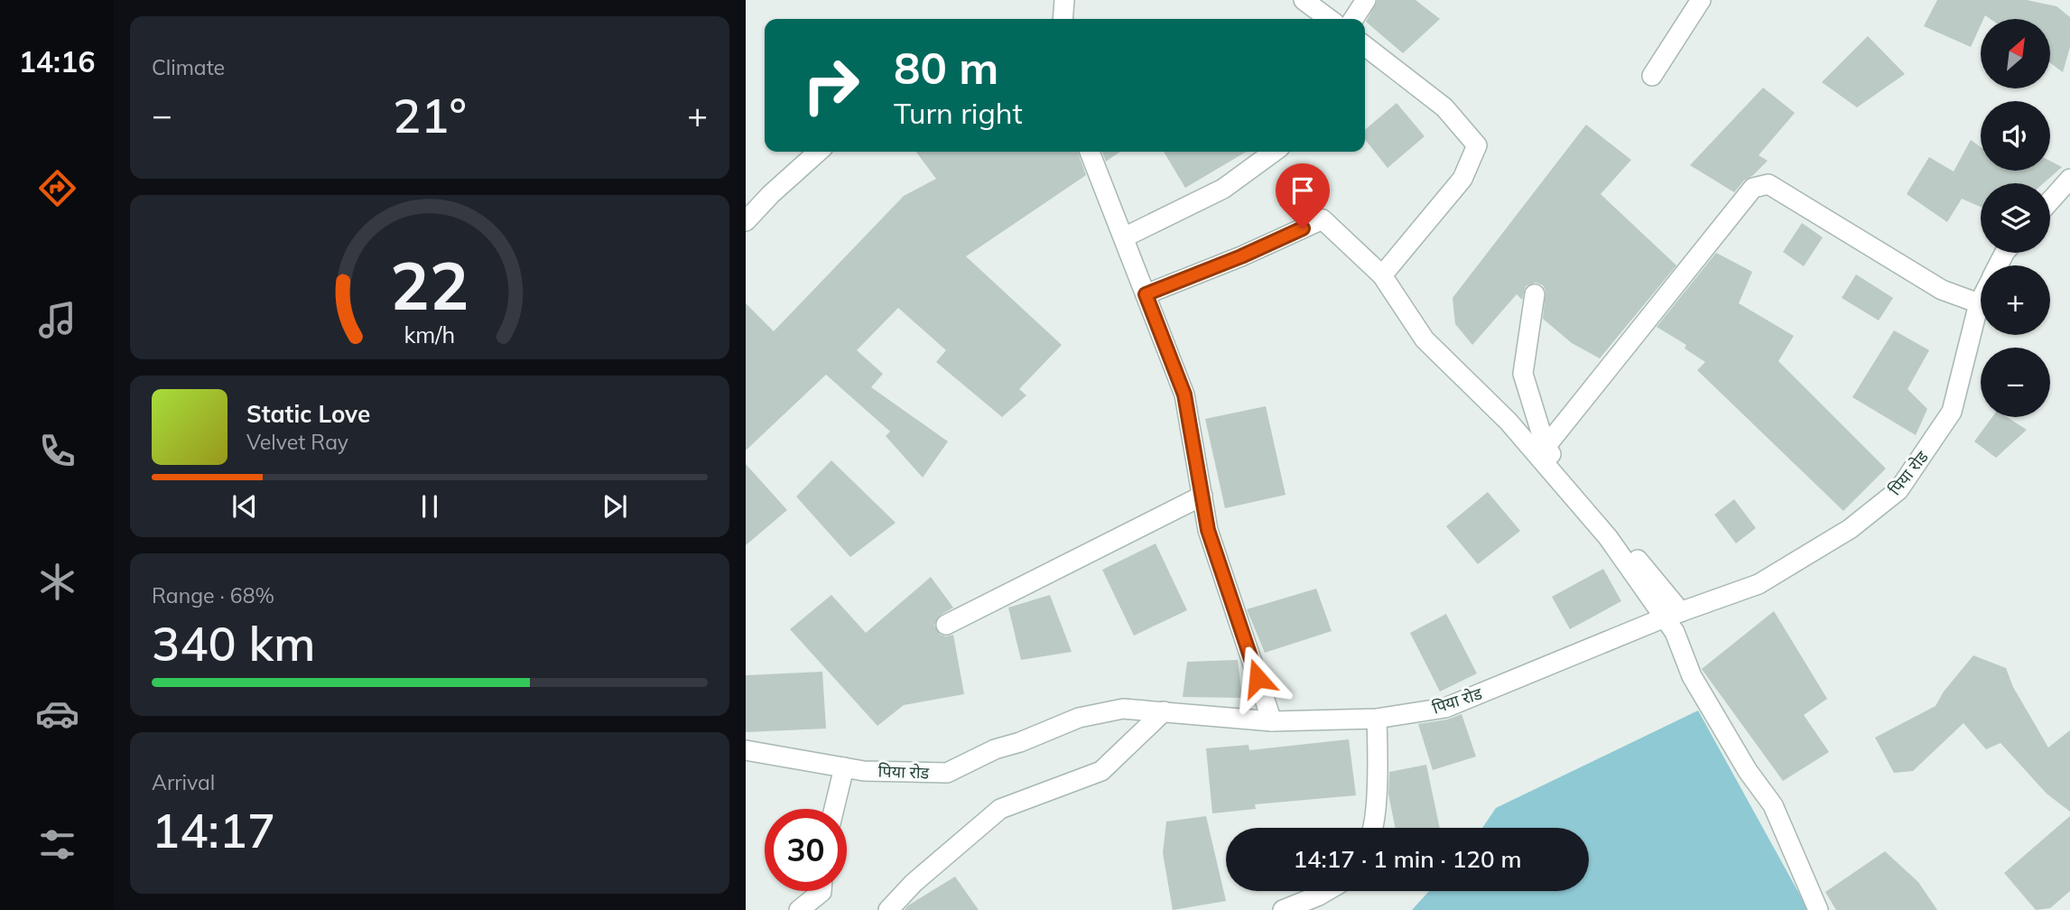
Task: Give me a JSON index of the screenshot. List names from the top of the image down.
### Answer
{
  "streets": {
    "street": ["पिया रोड"]
  },
  "north": "top right",
  "page": {
    "tabs": "14:16",
    "tile": [
      "Climate",
      ["Range · 68%", "340 km"],
      ["Arrival", "14:17"]
    ],
    "map_buttons": ["+", "−"],
    "turn": ["80 m", "Turn right"],
    "heat": ["−", "21°", "+"],
    "song": ["Static Love", "Velvet Ray"],
    "limit": "30",
    "trip": "14:17 · 1 min · 120 m",
    "gauge": ["22", "km/h"]
  }
}
